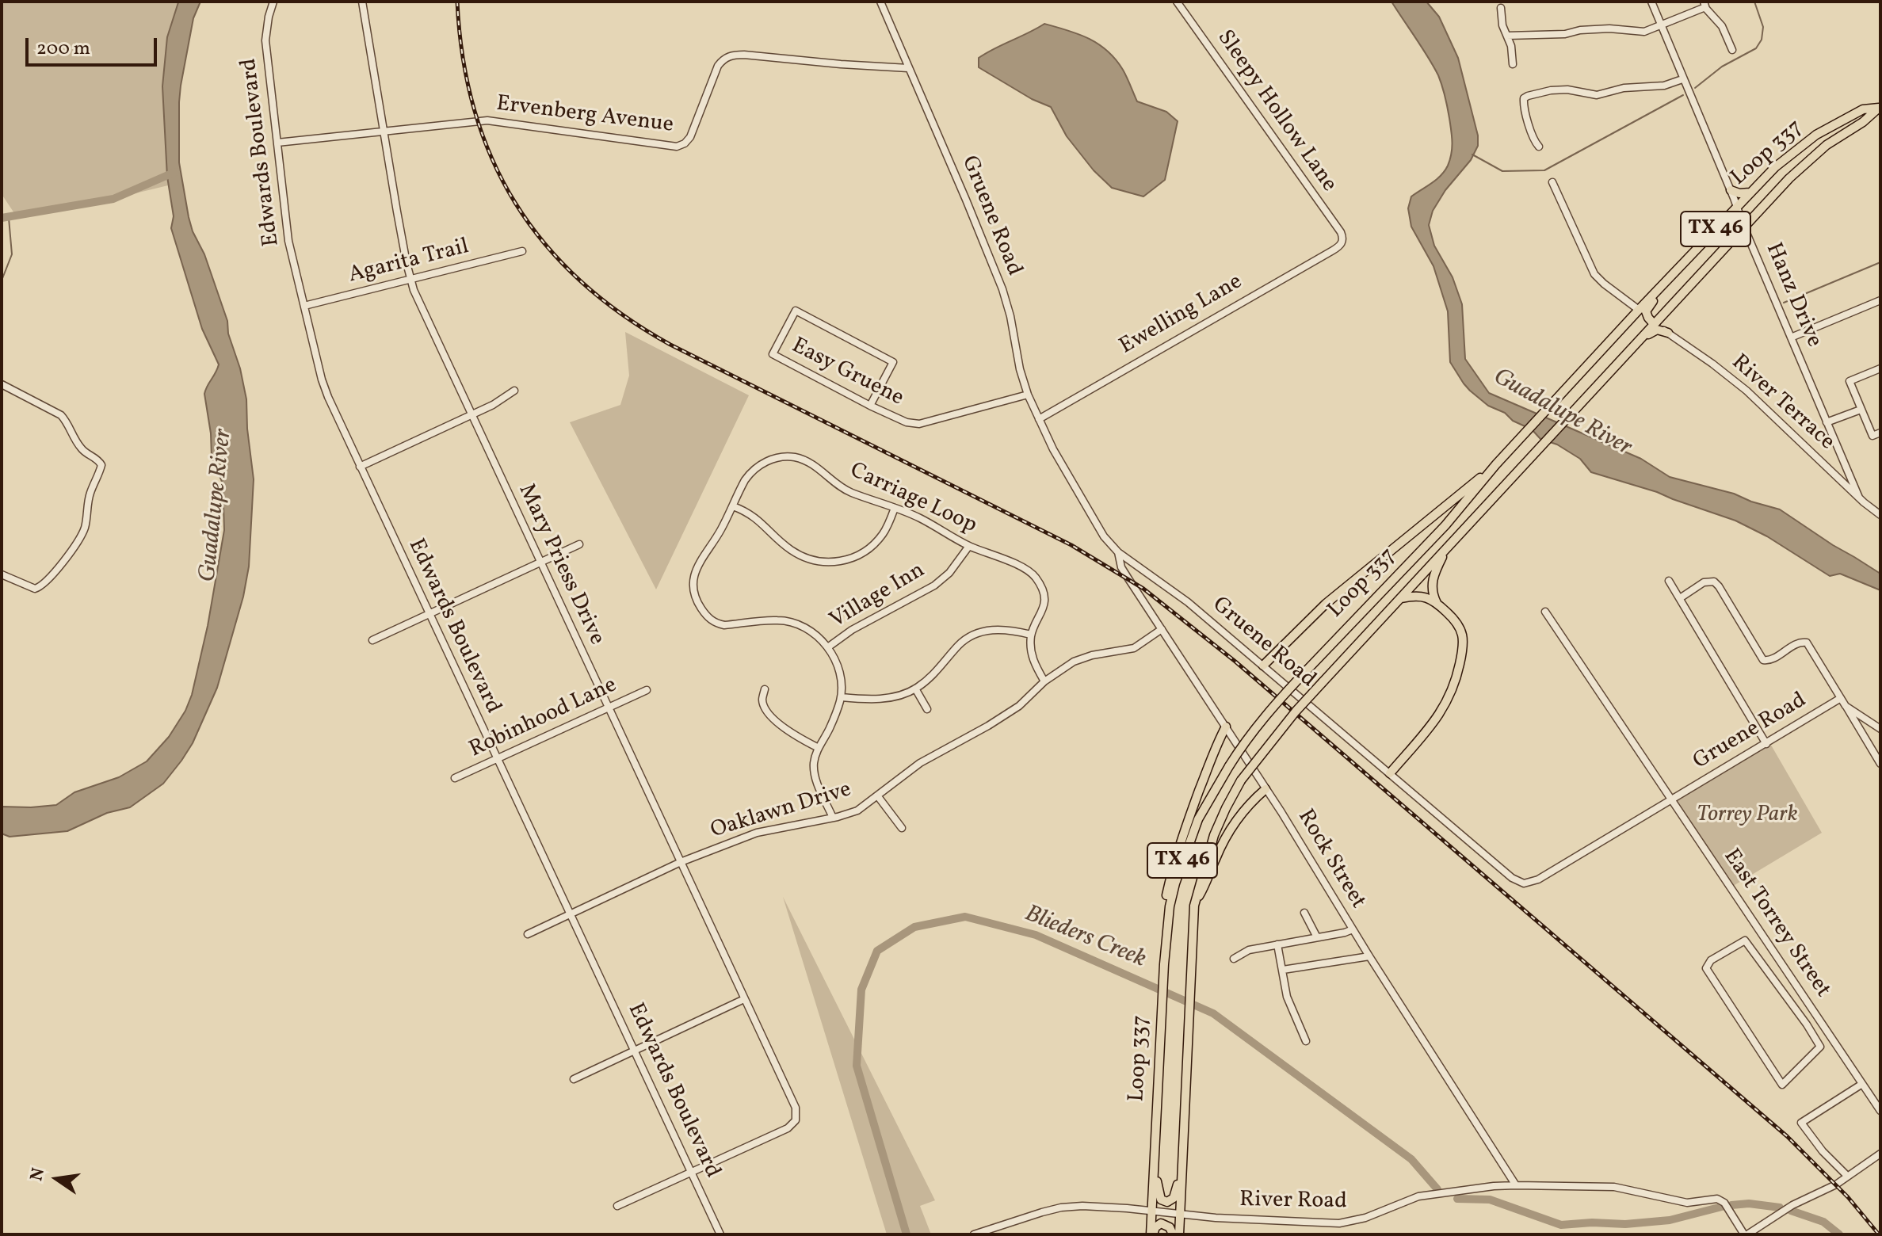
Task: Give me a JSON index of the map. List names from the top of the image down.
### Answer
{
  "streets": {
    "main road": ["Loop 337", "TX 46"],
    "street": [
      "Sleepy Hollow Lane",
      "Ervenberg Avenue",
      "Edwards Boulevard",
      "Gruene Road",
      "Agarita Trail",
      "Hanz Drive",
      "Ewelling Lane",
      "Easy Gruene",
      "River Terrace",
      "Carriage Loop",
      "Mary Priess Drive",
      "Village Inn",
      "Robinhood Lane",
      "Oaklawn Drive",
      "Rock Street",
      "East Torrey Street",
      "River Road"
    ]
  },
  "crossings": [
    ["Sleepy Hollow Lane", "Ewelling Lane"],
    ["Ervenberg Avenue", "Edwards Boulevard"],
    ["Ervenberg Avenue", "Gruene Road"],
    ["Ervenberg Avenue", "Mary Priess Drive"],
    ["Edwards Boulevard", "Agarita Trail"],
    ["Edwards Boulevard", "Mary Priess Drive"],
    ["Edwards Boulevard", "Robinhood Lane"],
    ["Edwards Boulevard", "Oaklawn Drive"],
    ["Loop 337", "Hanz Drive"],
    ["Loop 337", "River Terrace"],
    ["Loop 337", "River Road"],
    ["Gruene Road", "Ewelling Lane"],
    ["Gruene Road", "Easy Gruene"],
    ["Gruene Road", "Rock Street"],
    ["Gruene Road", "East Torrey Street"],
    ["Agarita Trail", "Mary Priess Drive"],
    ["Hanz Drive", "River Terrace"],
    ["Carriage Loop", "Village Inn"],
    ["Mary Priess Drive", "Robinhood Lane"],
    ["Mary Priess Drive", "Oaklawn Drive"],
    ["Oaklawn Drive", "Rock Street"],
    ["Rock Street", "River Road"]
  ],
  "water": ["Guadalupe River", "Blieders Creek"],
  "parks": ["Torrey Park"],
  "scale_bar": "200 m",
  "north": "left"
}
